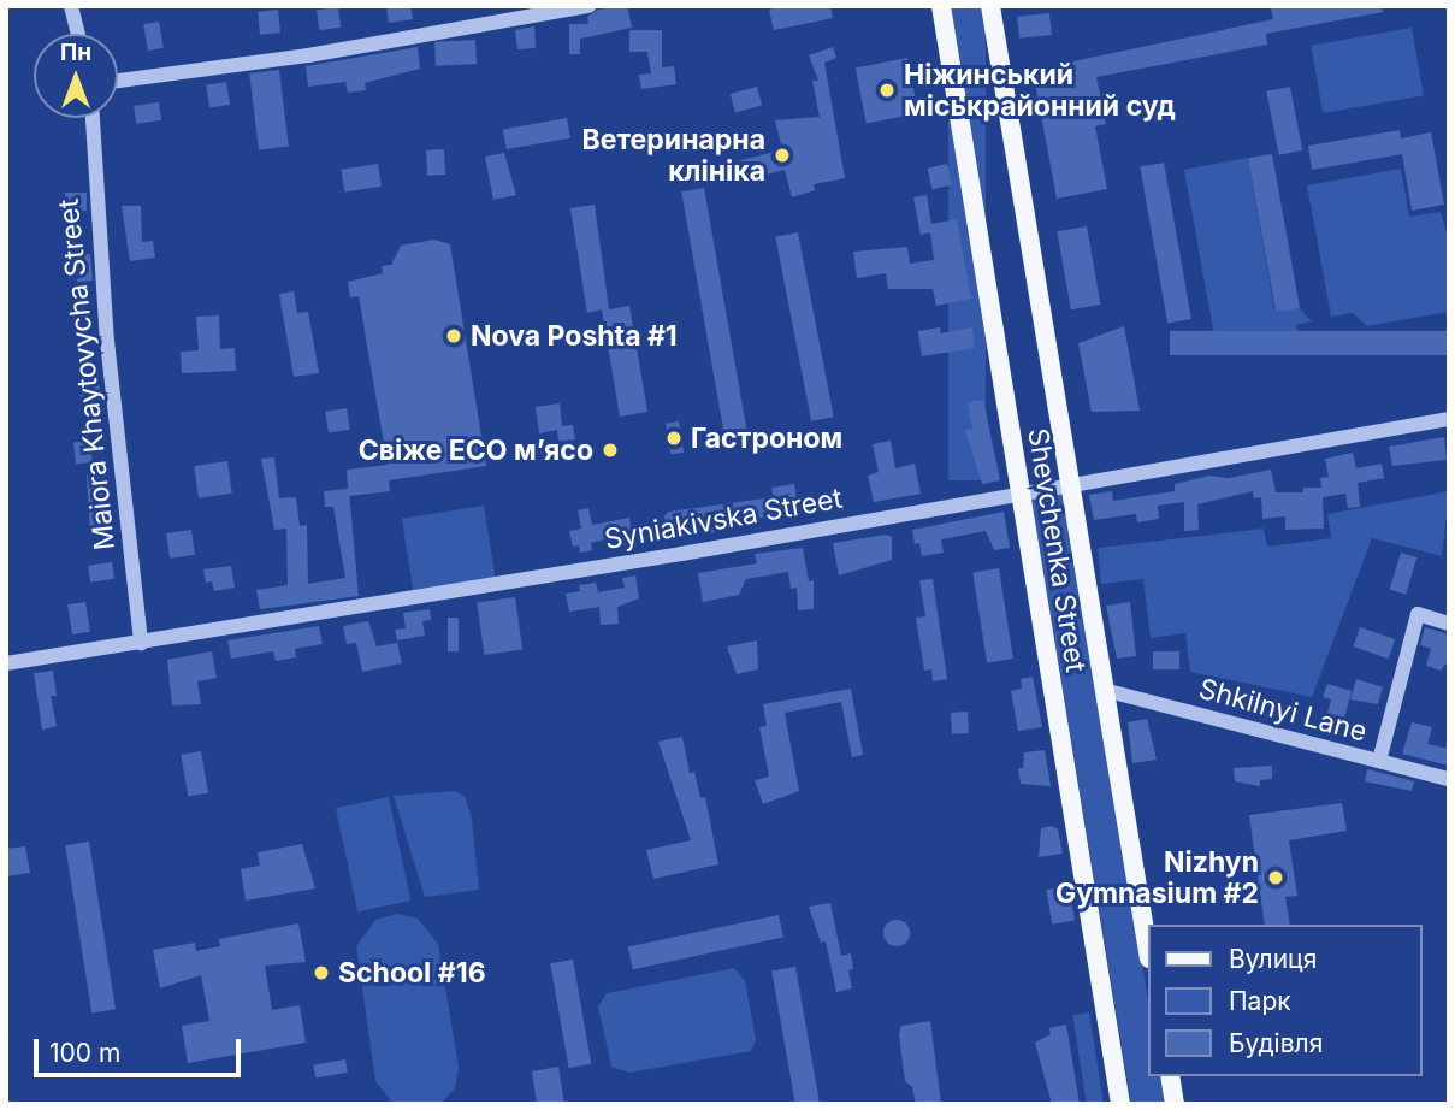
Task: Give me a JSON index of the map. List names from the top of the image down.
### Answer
{
  "streets": {
    "main road": ["Shevchenka Street"],
    "street": ["Maiora Khaytovycha Street", "Syniakivska Street", "Shkilnyi Lane"]
  },
  "crossings": [
    ["Maiora Khaytovycha Street", "Syniakivska Street"],
    ["Syniakivska Street", "Shevchenka Street"],
    ["Shevchenka Street", "Shkilnyi Lane"]
  ],
  "places": [
    "Ніжинський міськрайонний суд",
    "Ветеринарна клініка",
    "Nova Poshta #1",
    "Гастроном",
    "Свіже ECO м’ясо",
    "Nizhyn Gymnasium #2",
    "School #16"
  ],
  "legend": ["Вулиця", "Парк", "Будівля"],
  "scale_bar": "100 m",
  "north": "top"
}
